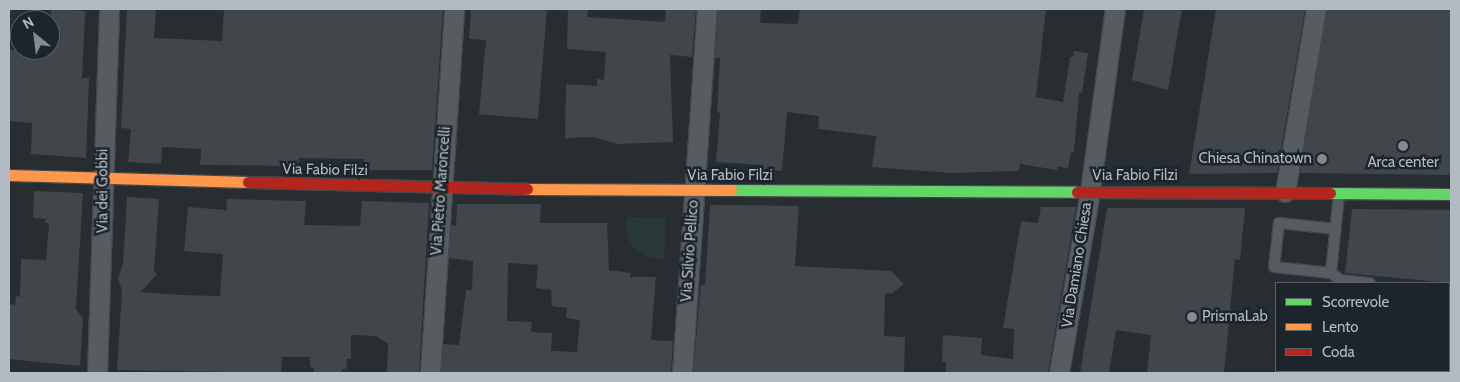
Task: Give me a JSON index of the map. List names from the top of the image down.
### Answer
{
  "streets": {
    "street": [
      "Via Fabio Filzi",
      "Via dei Gobbi",
      "Via Pietro Maroncelli",
      "Via Silvio Pellico",
      "Via Damiano Chiesa"
    ]
  },
  "crossings": [
    ["Via Fabio Filzi", "Via dei Gobbi"],
    ["Via Fabio Filzi", "Via Pietro Maroncelli"],
    ["Via Fabio Filzi", "Via Silvio Pellico"],
    ["Via Fabio Filzi", "Via Damiano Chiesa"]
  ],
  "places": ["Arca center", "Chiesa Chinatown", "PrismaLab"],
  "legend": ["Scorrevole", "Lento", "Coda"],
  "north": "top left"
}
